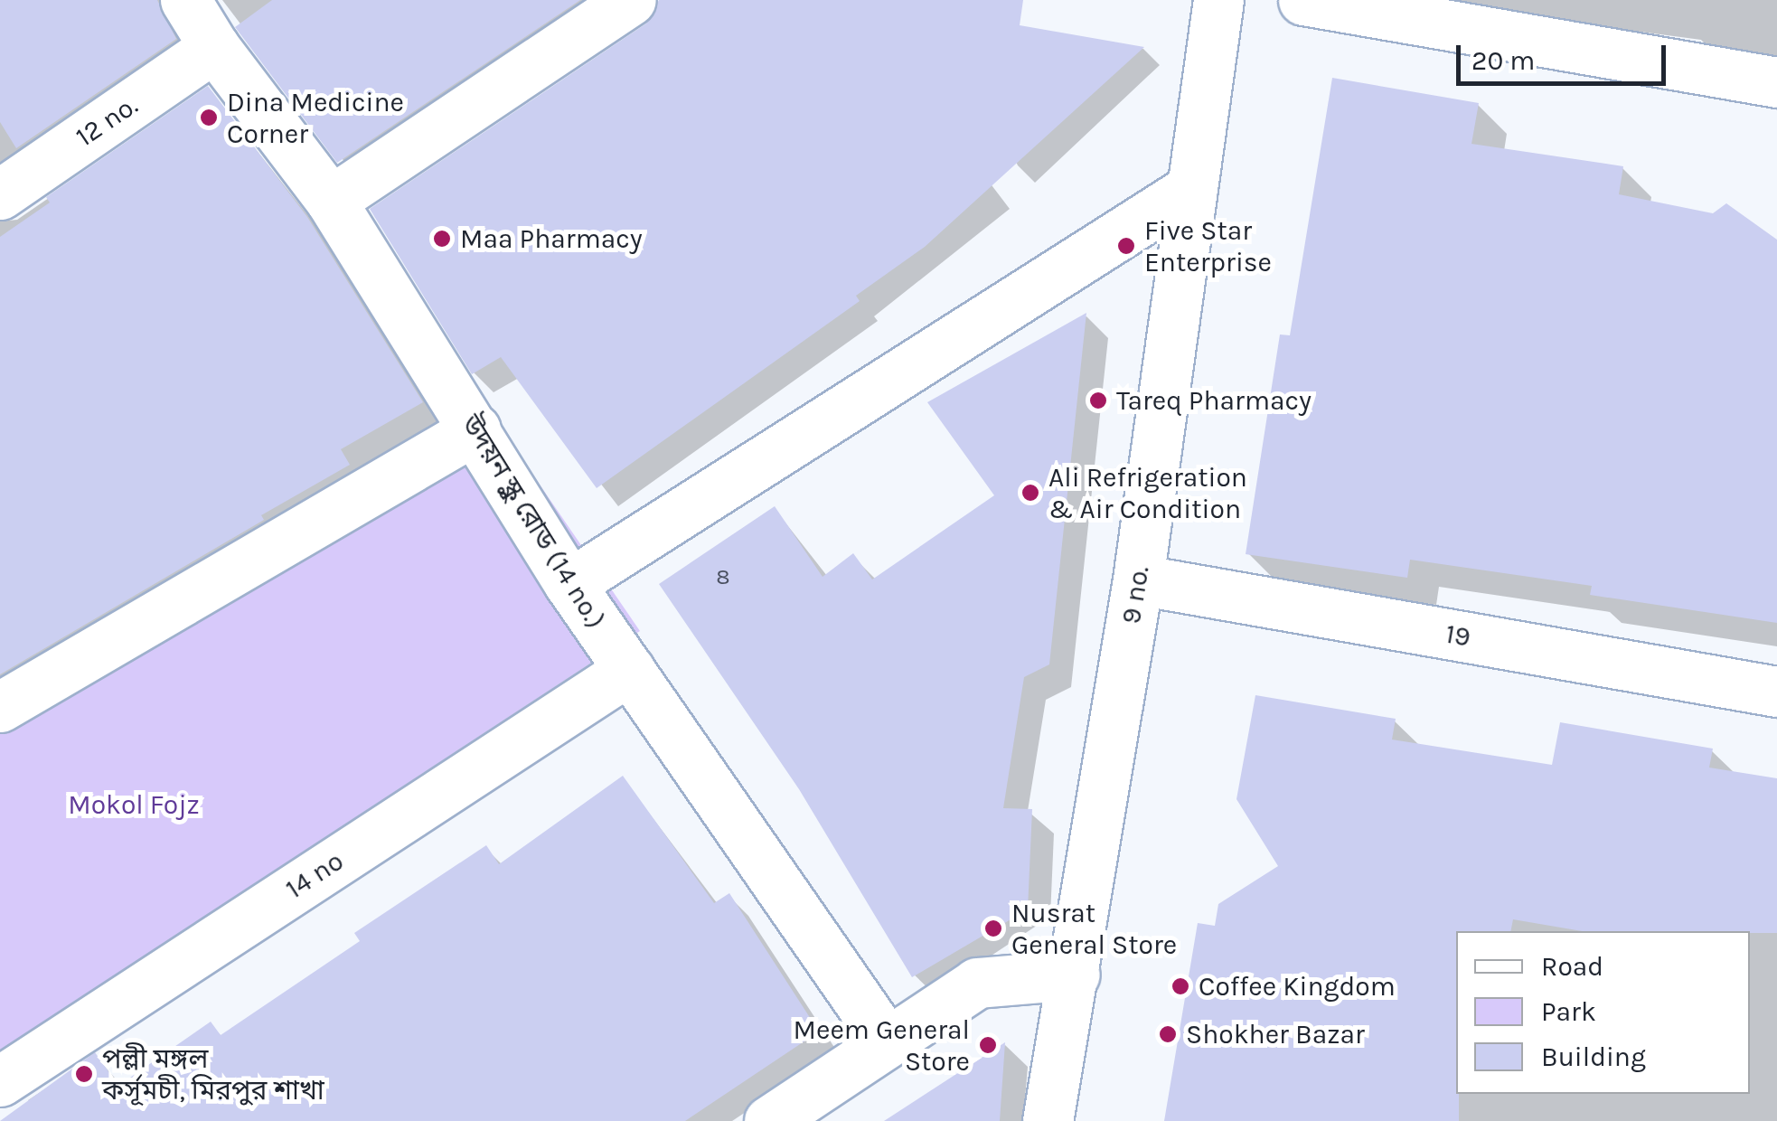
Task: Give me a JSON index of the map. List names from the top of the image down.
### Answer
{
  "streets": {
    "street": [
      "12 no.",
      "উদয়ন স্কুল রোড (14 no.)",
      "9 no.",
      "19",
      "14 no"
    ]
  },
  "crossings": [
    ["12 no.", "উদয়ন স্কুল রোড (14 no.)"],
    ["উদয়ন স্কুল রোড (14 no.)", "14 no"],
    ["9 no.", "19"]
  ],
  "parks": ["Mokol Fojz"],
  "places": [
    "Dina Medicine Corner",
    "Maa Pharmacy",
    "Five Star Enterprise",
    "Tareq Pharmacy",
    "Ali Refrigeration & Air Condition",
    "Nusrat General Store",
    "Coffee Kingdom",
    "Shokher Bazar",
    "Meem General Store",
    "পল্লী মঙ্গল কর্সূমচী, মিরপুর শাখা"
  ],
  "house_numbers": ["8"],
  "legend": ["Road", "Park", "Building"],
  "scale_bar": "20 m"
}
